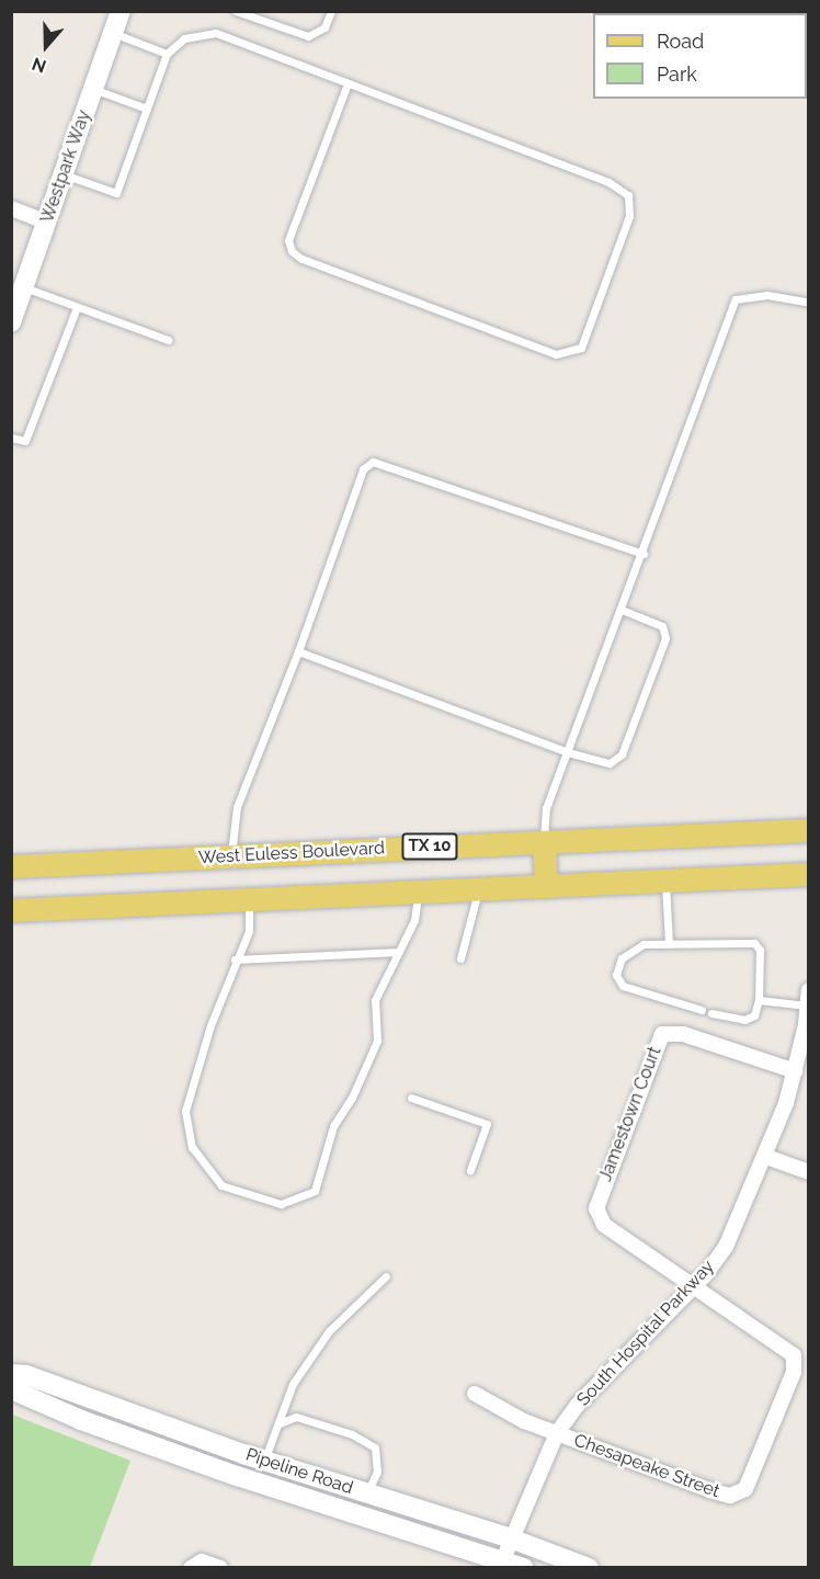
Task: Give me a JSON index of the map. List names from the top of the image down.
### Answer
{
  "streets": {
    "main road": [
      "Westpark Way",
      "TX 10",
      "West Euless Boulevard",
      "Pipeline Road"
    ],
    "street": ["Jamestown Court", "South Hospital Parkway", "Chesapeake Street"]
  },
  "crossings": [
    ["Jamestown Court", "South Hospital Parkway"],
    ["Jamestown Court", "Chesapeake Street"],
    ["South Hospital Parkway", "Chesapeake Street"],
    ["South Hospital Parkway", "Pipeline Road"]
  ],
  "legend": ["Road", "Park"],
  "north": "bottom"
}
